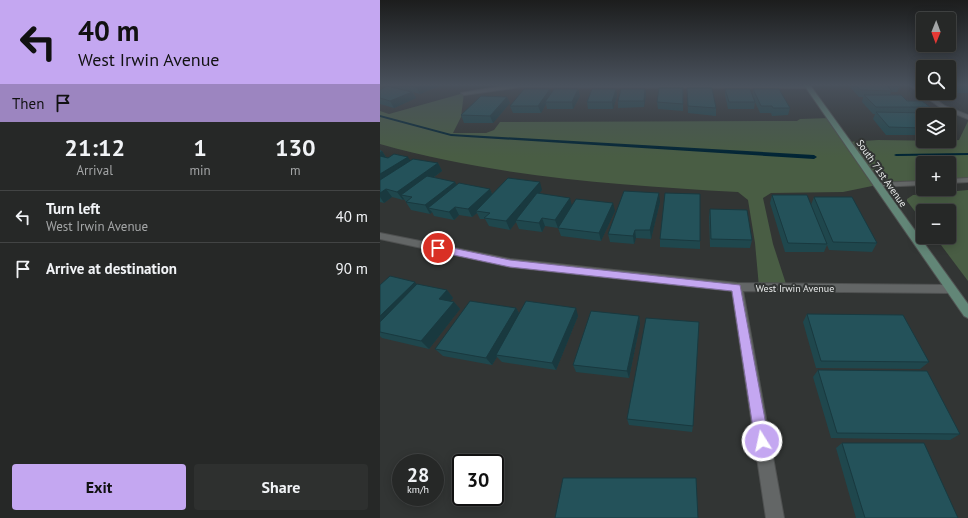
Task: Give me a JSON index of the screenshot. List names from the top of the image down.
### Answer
{
  "streets": {
    "street": ["South 71st Avenue", "West Irwin Avenue"]
  },
  "crossings": [
    ["South 71st Avenue", "West Irwin Avenue"]
  ],
  "north": "bottom",
  "page": {
    "turn": ["40 m", "West Irwin Avenue"],
    "map_buttons": ["+", "−"],
    "then": "Then",
    "eta": [
      "21:12",
      "Arrival",
      "1",
      "min",
      "130",
      "m"
    ],
    "list": [
      {
        "name": "Turn left",
        "note": "West Irwin Avenue",
        "value": "40 m"
      },
      {
        "name": "Arrive at destination",
        "value": "90 m"
      }
    ],
    "speed": "28 km/h",
    "limit": "30",
    "buttons": ["Exit", "Share"]
  }
}
